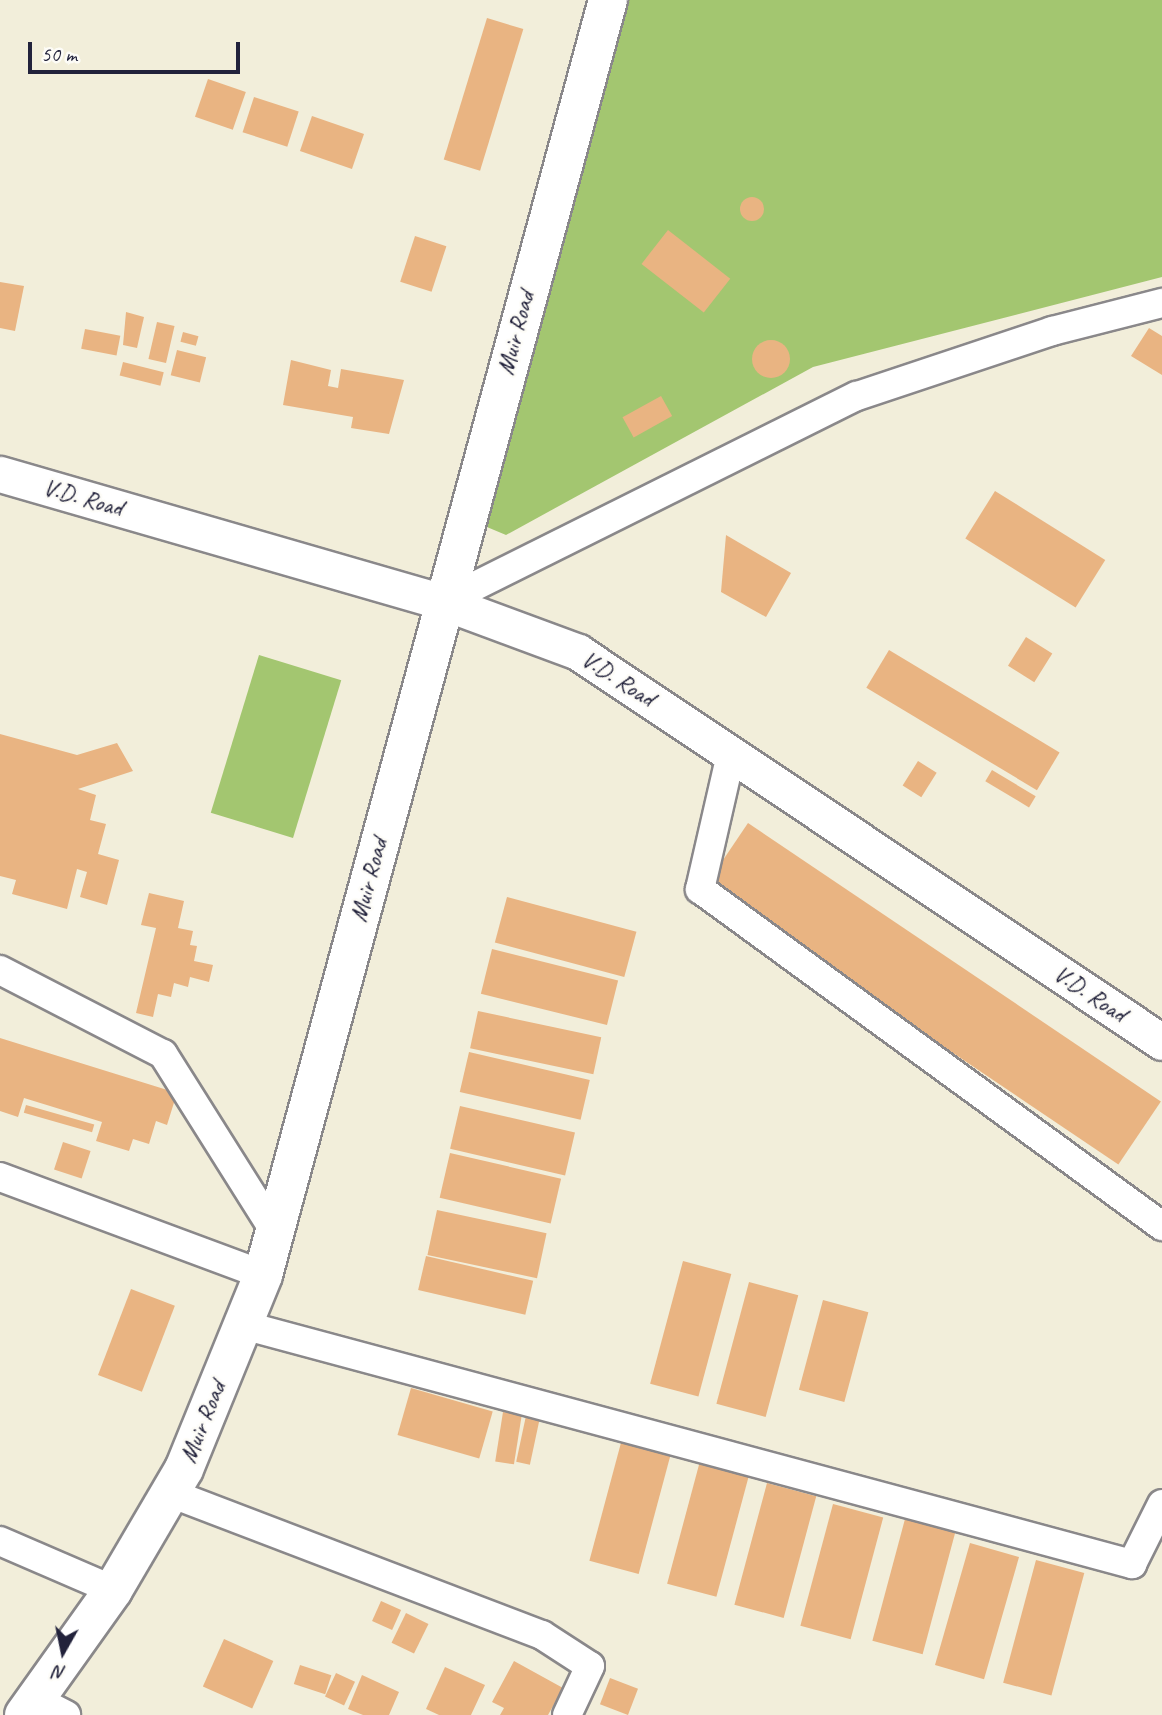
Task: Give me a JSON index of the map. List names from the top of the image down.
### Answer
{
  "streets": {
    "main road": ["Muir Road"],
    "street": ["V.D. Road"]
  },
  "crossings": [
    ["Muir Road", "V.D. Road"]
  ],
  "scale_bar": "50 m",
  "north": "bottom"
}
